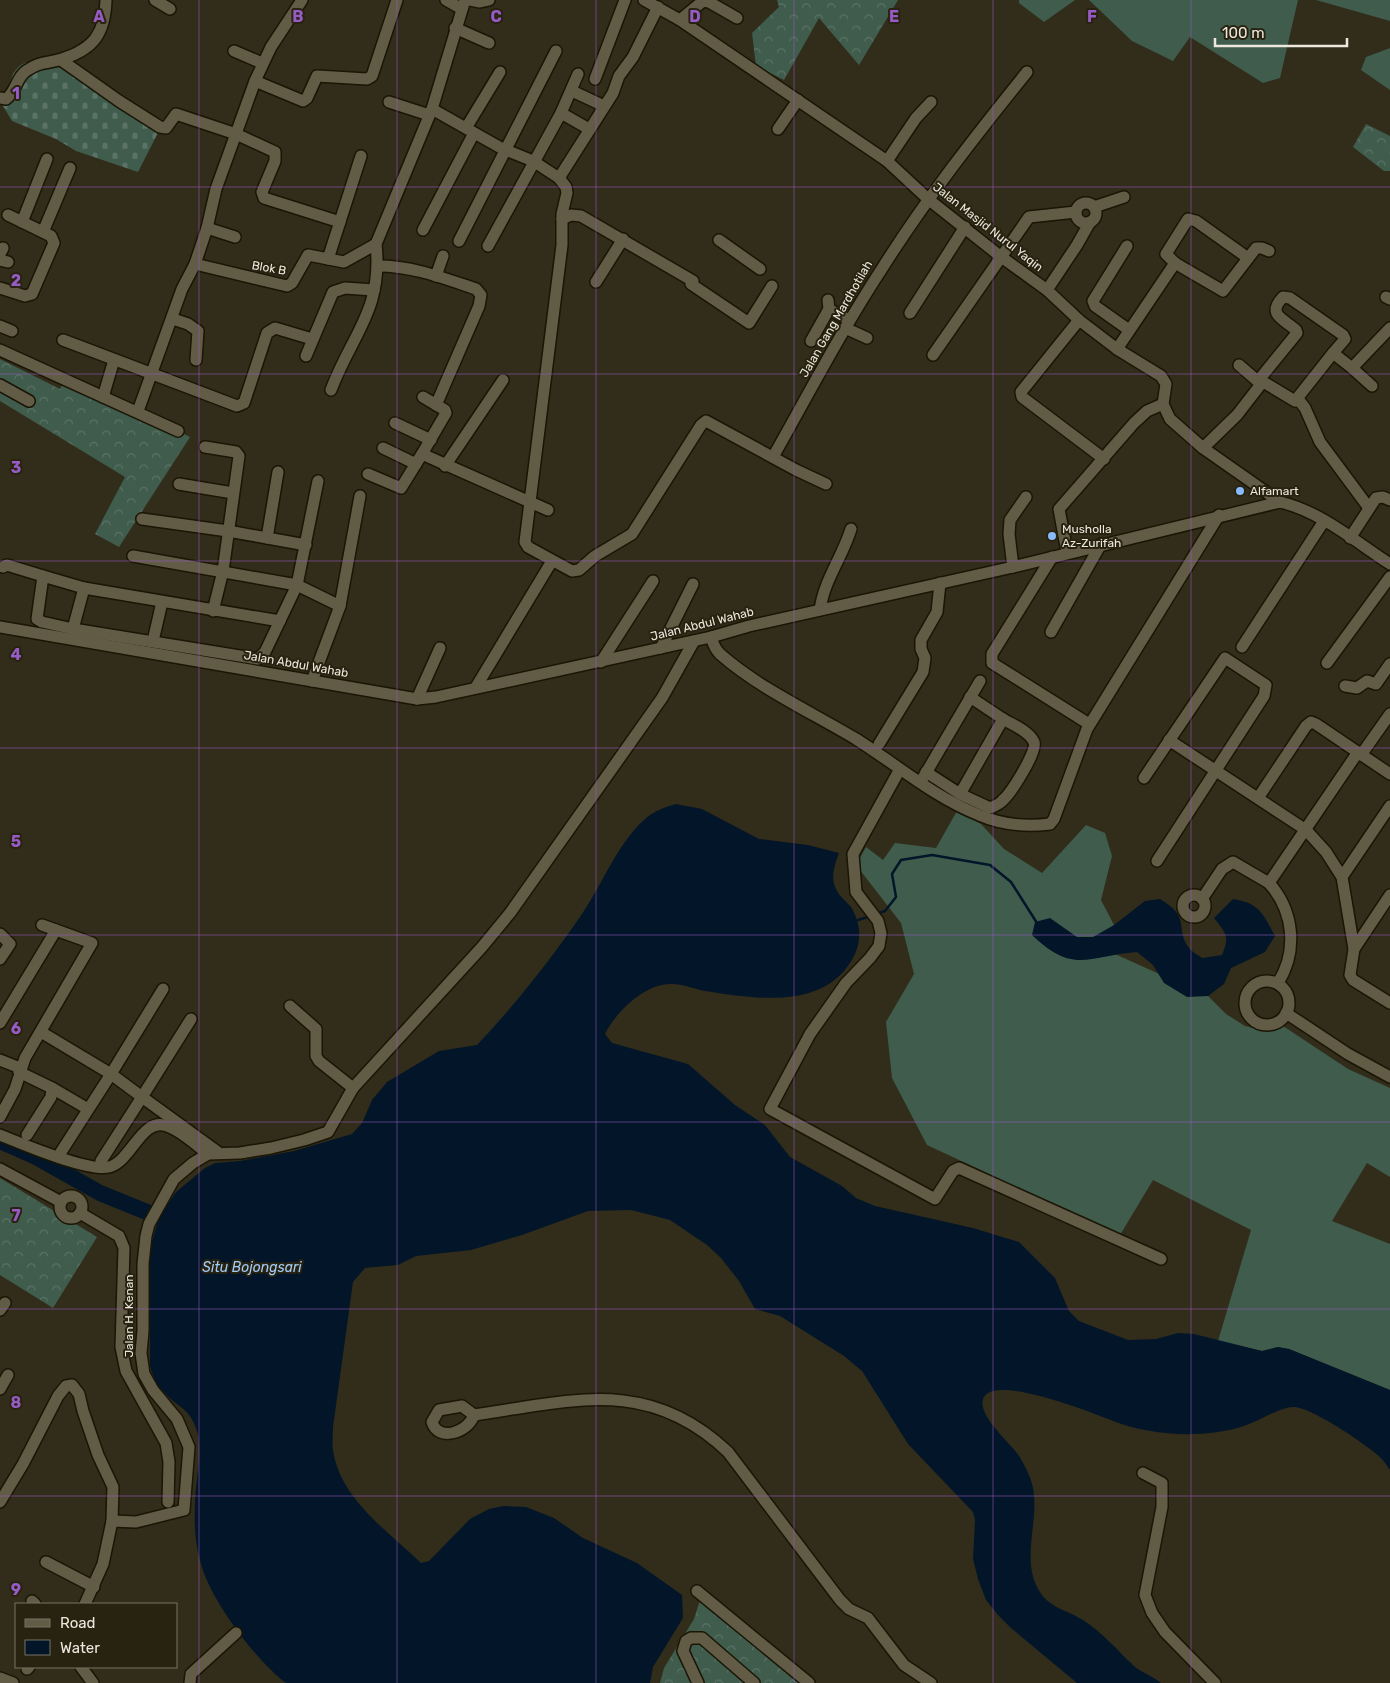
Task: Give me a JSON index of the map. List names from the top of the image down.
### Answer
{
  "streets": {
    "street": [
      "Jalan Masjid Nurul Yaqin",
      "Blok B",
      "Jalan Gang Mardhotilah",
      "Jalan Abdul Wahab",
      "Jalan H. Kenan"
    ]
  },
  "crossings": [
    ["Jalan Masjid Nurul Yaqin", "Jalan Gang Mardhotilah"]
  ],
  "water": ["Situ Bojongsari"],
  "places": ["Alfamart", "Musholla Az-Zurifah"],
  "legend": ["Road", "Water"],
  "scale_bar": "100 m",
  "grid": {
    "columns": [
      "A",
      "B",
      "C",
      "D",
      "E",
      "F"
    ],
    "rows": [
      "1",
      "2",
      "3",
      "4",
      "5",
      "6",
      "7",
      "8",
      "9"
    ]
  }
}
